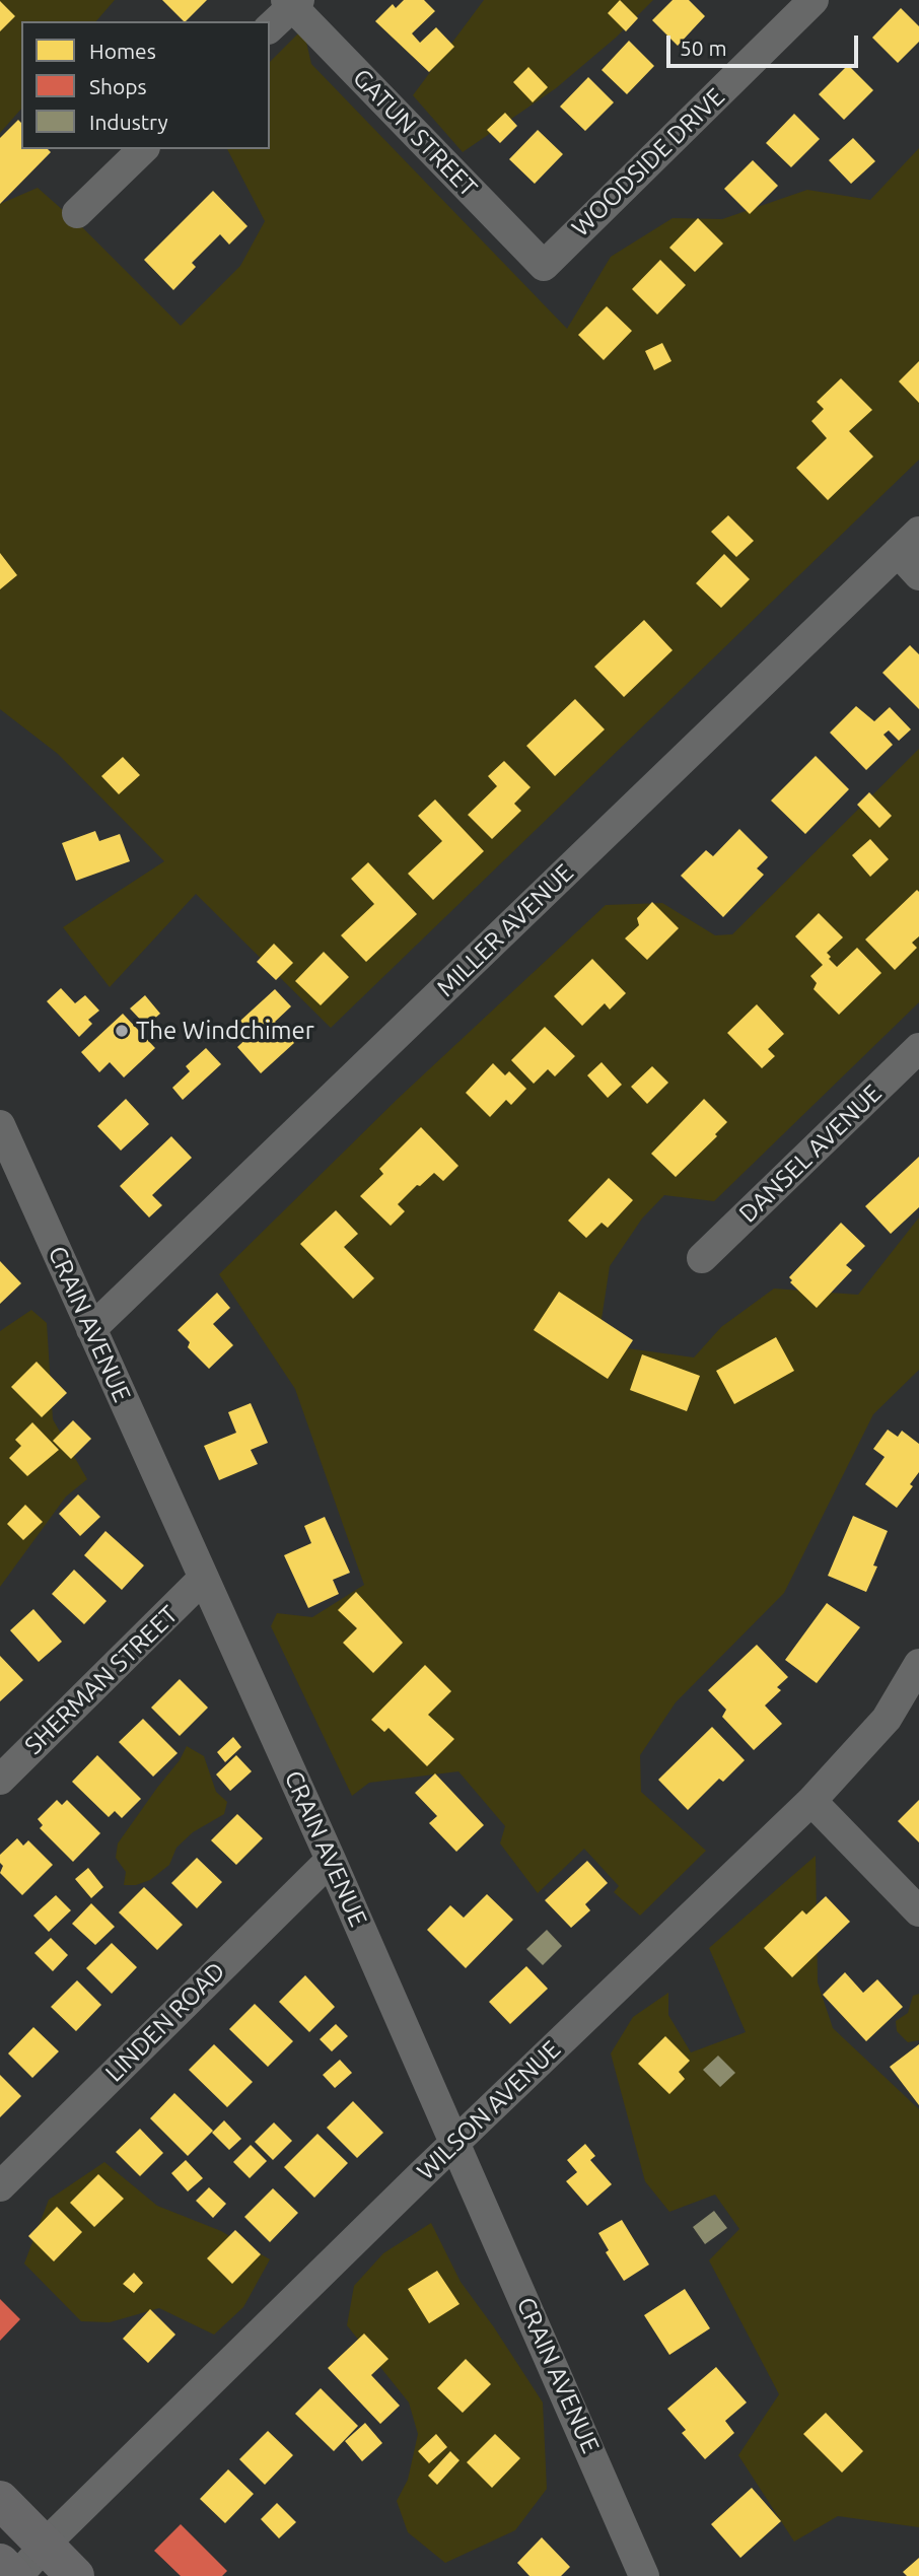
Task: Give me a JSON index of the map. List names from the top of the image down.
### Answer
{
  "streets": {
    "street": [
      "GATUN STREET",
      "WOODSIDE DRIVE",
      "MILLER AVENUE",
      "DANSEL AVENUE",
      "CRAIN AVENUE",
      "SHERMAN STREET",
      "LINDEN ROAD",
      "WILSON AVENUE"
    ]
  },
  "crossings": [
    ["GATUN STREET", "WOODSIDE DRIVE"],
    ["MILLER AVENUE", "CRAIN AVENUE"],
    ["CRAIN AVENUE", "SHERMAN STREET"],
    ["CRAIN AVENUE", "LINDEN ROAD"],
    ["CRAIN AVENUE", "WILSON AVENUE"]
  ],
  "places": ["The Windchimer"],
  "legend": ["Homes", "Shops", "Industry"],
  "scale_bar": "50 m"
}
